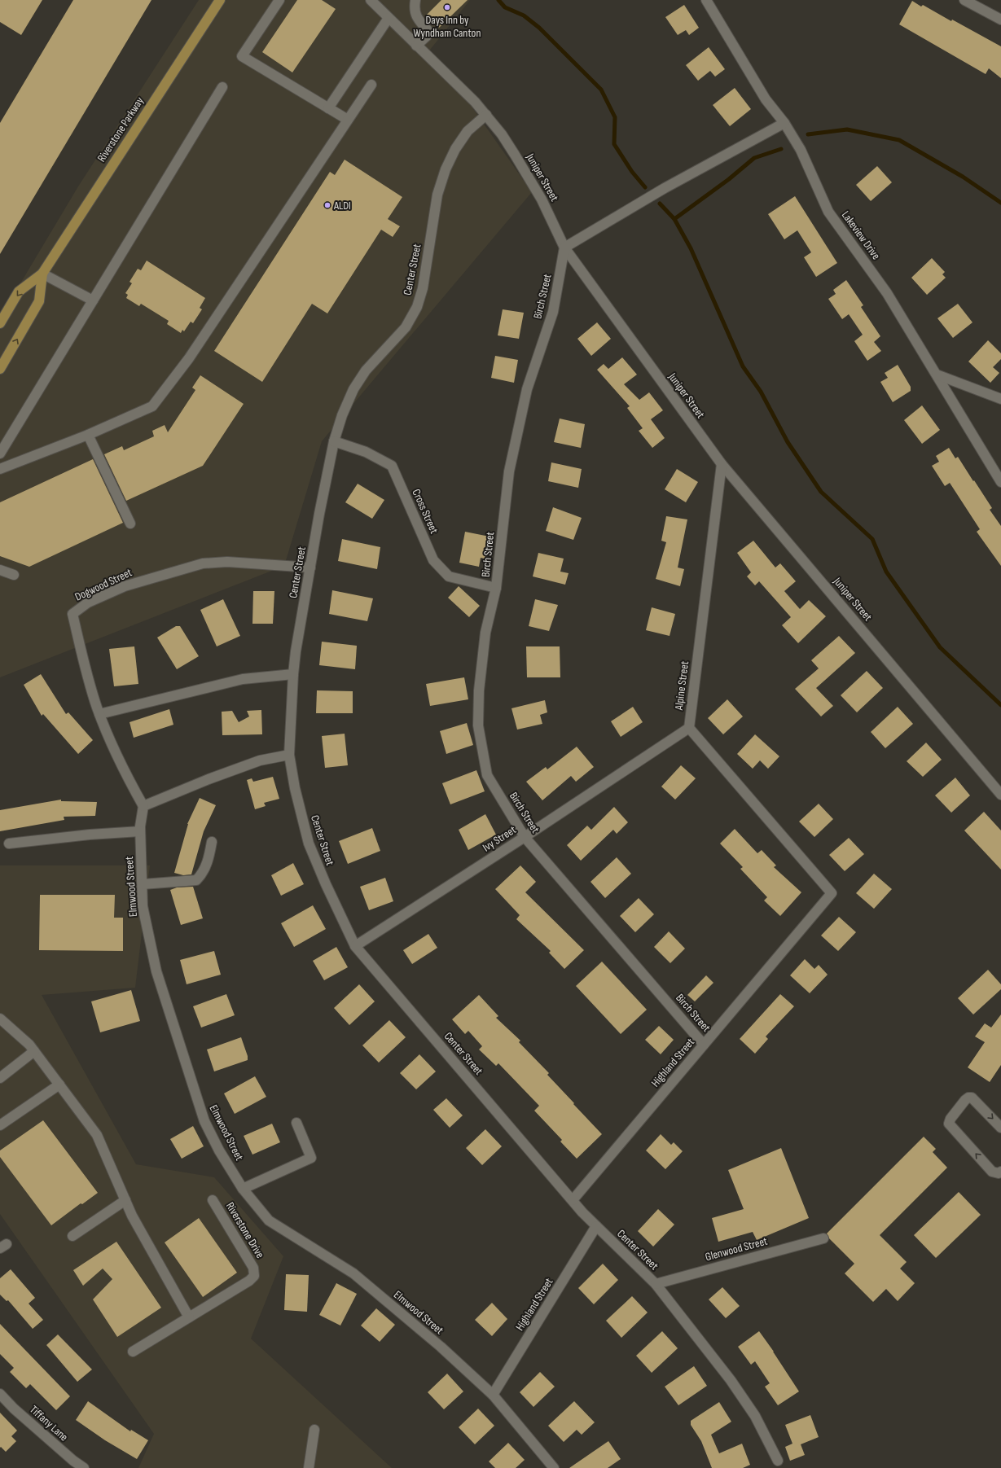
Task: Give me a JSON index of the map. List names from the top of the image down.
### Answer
{
  "streets": {
    "main road": ["Riverstone Parkway"],
    "street": [
      "Juniper Street",
      "Lakeview Drive",
      "Center Street",
      "Birch Street",
      "Cross Street",
      "Dogwood Street",
      "Alpine Street",
      "Ivy Street",
      "Elmwood Street",
      "Highland Street",
      "Riverstone Drive",
      "Glenwood Street",
      "Tiffany Lane"
    ]
  },
  "crossings": [
    ["Juniper Street", "Center Street"],
    ["Juniper Street", "Birch Street"],
    ["Juniper Street", "Alpine Street"],
    ["Center Street", "Cross Street"],
    ["Center Street", "Dogwood Street"],
    ["Center Street", "Ivy Street"],
    ["Center Street", "Highland Street"],
    ["Center Street", "Glenwood Street"],
    ["Birch Street", "Cross Street"],
    ["Birch Street", "Ivy Street"],
    ["Birch Street", "Highland Street"],
    ["Dogwood Street", "Elmwood Street"],
    ["Alpine Street", "Ivy Street"],
    ["Alpine Street", "Highland Street"],
    ["Ivy Street", "Highland Street"],
    ["Elmwood Street", "Highland Street"]
  ],
  "places": ["Days Inn by Wyndham Canton", "ALDI"]
}
